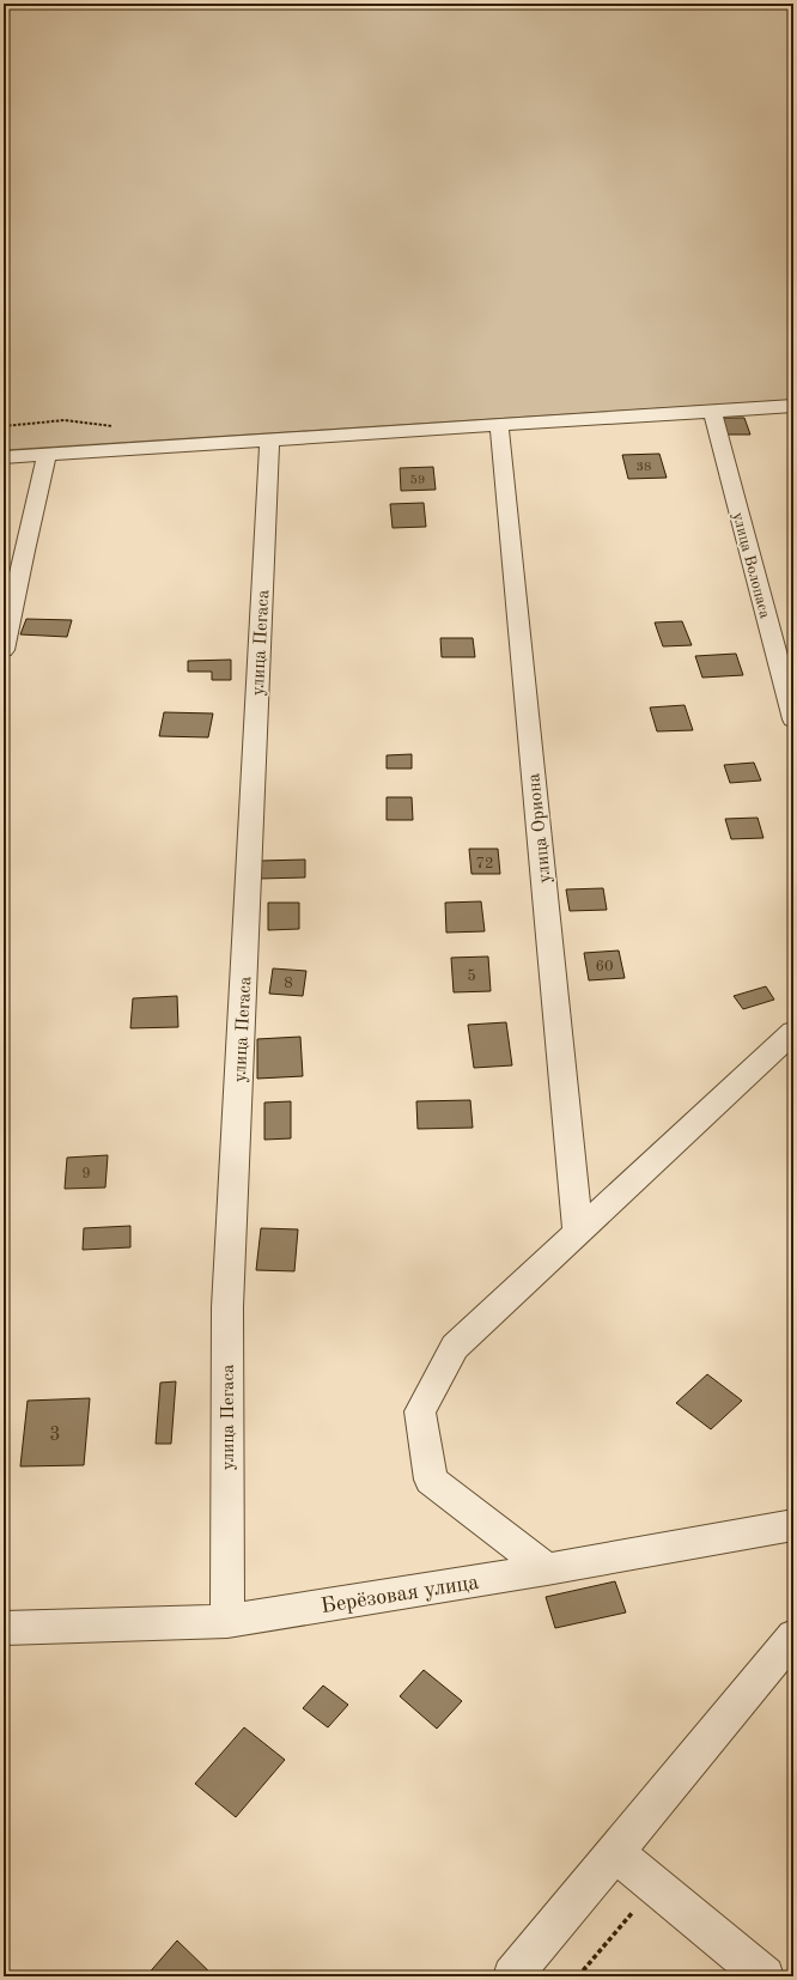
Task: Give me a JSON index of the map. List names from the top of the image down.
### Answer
{
  "streets": {
    "street": [
      "улица Волопаса",
      "улица Пегаса",
      "улица Ориона",
      "Берёзовая улица"
    ]
  },
  "crossings": [
    ["улица Пегаса", "Берёзовая улица"]
  ],
  "house_numbers": [
    "38",
    "59",
    "72",
    "60",
    "5",
    "8",
    "9",
    "3"
  ]
}
